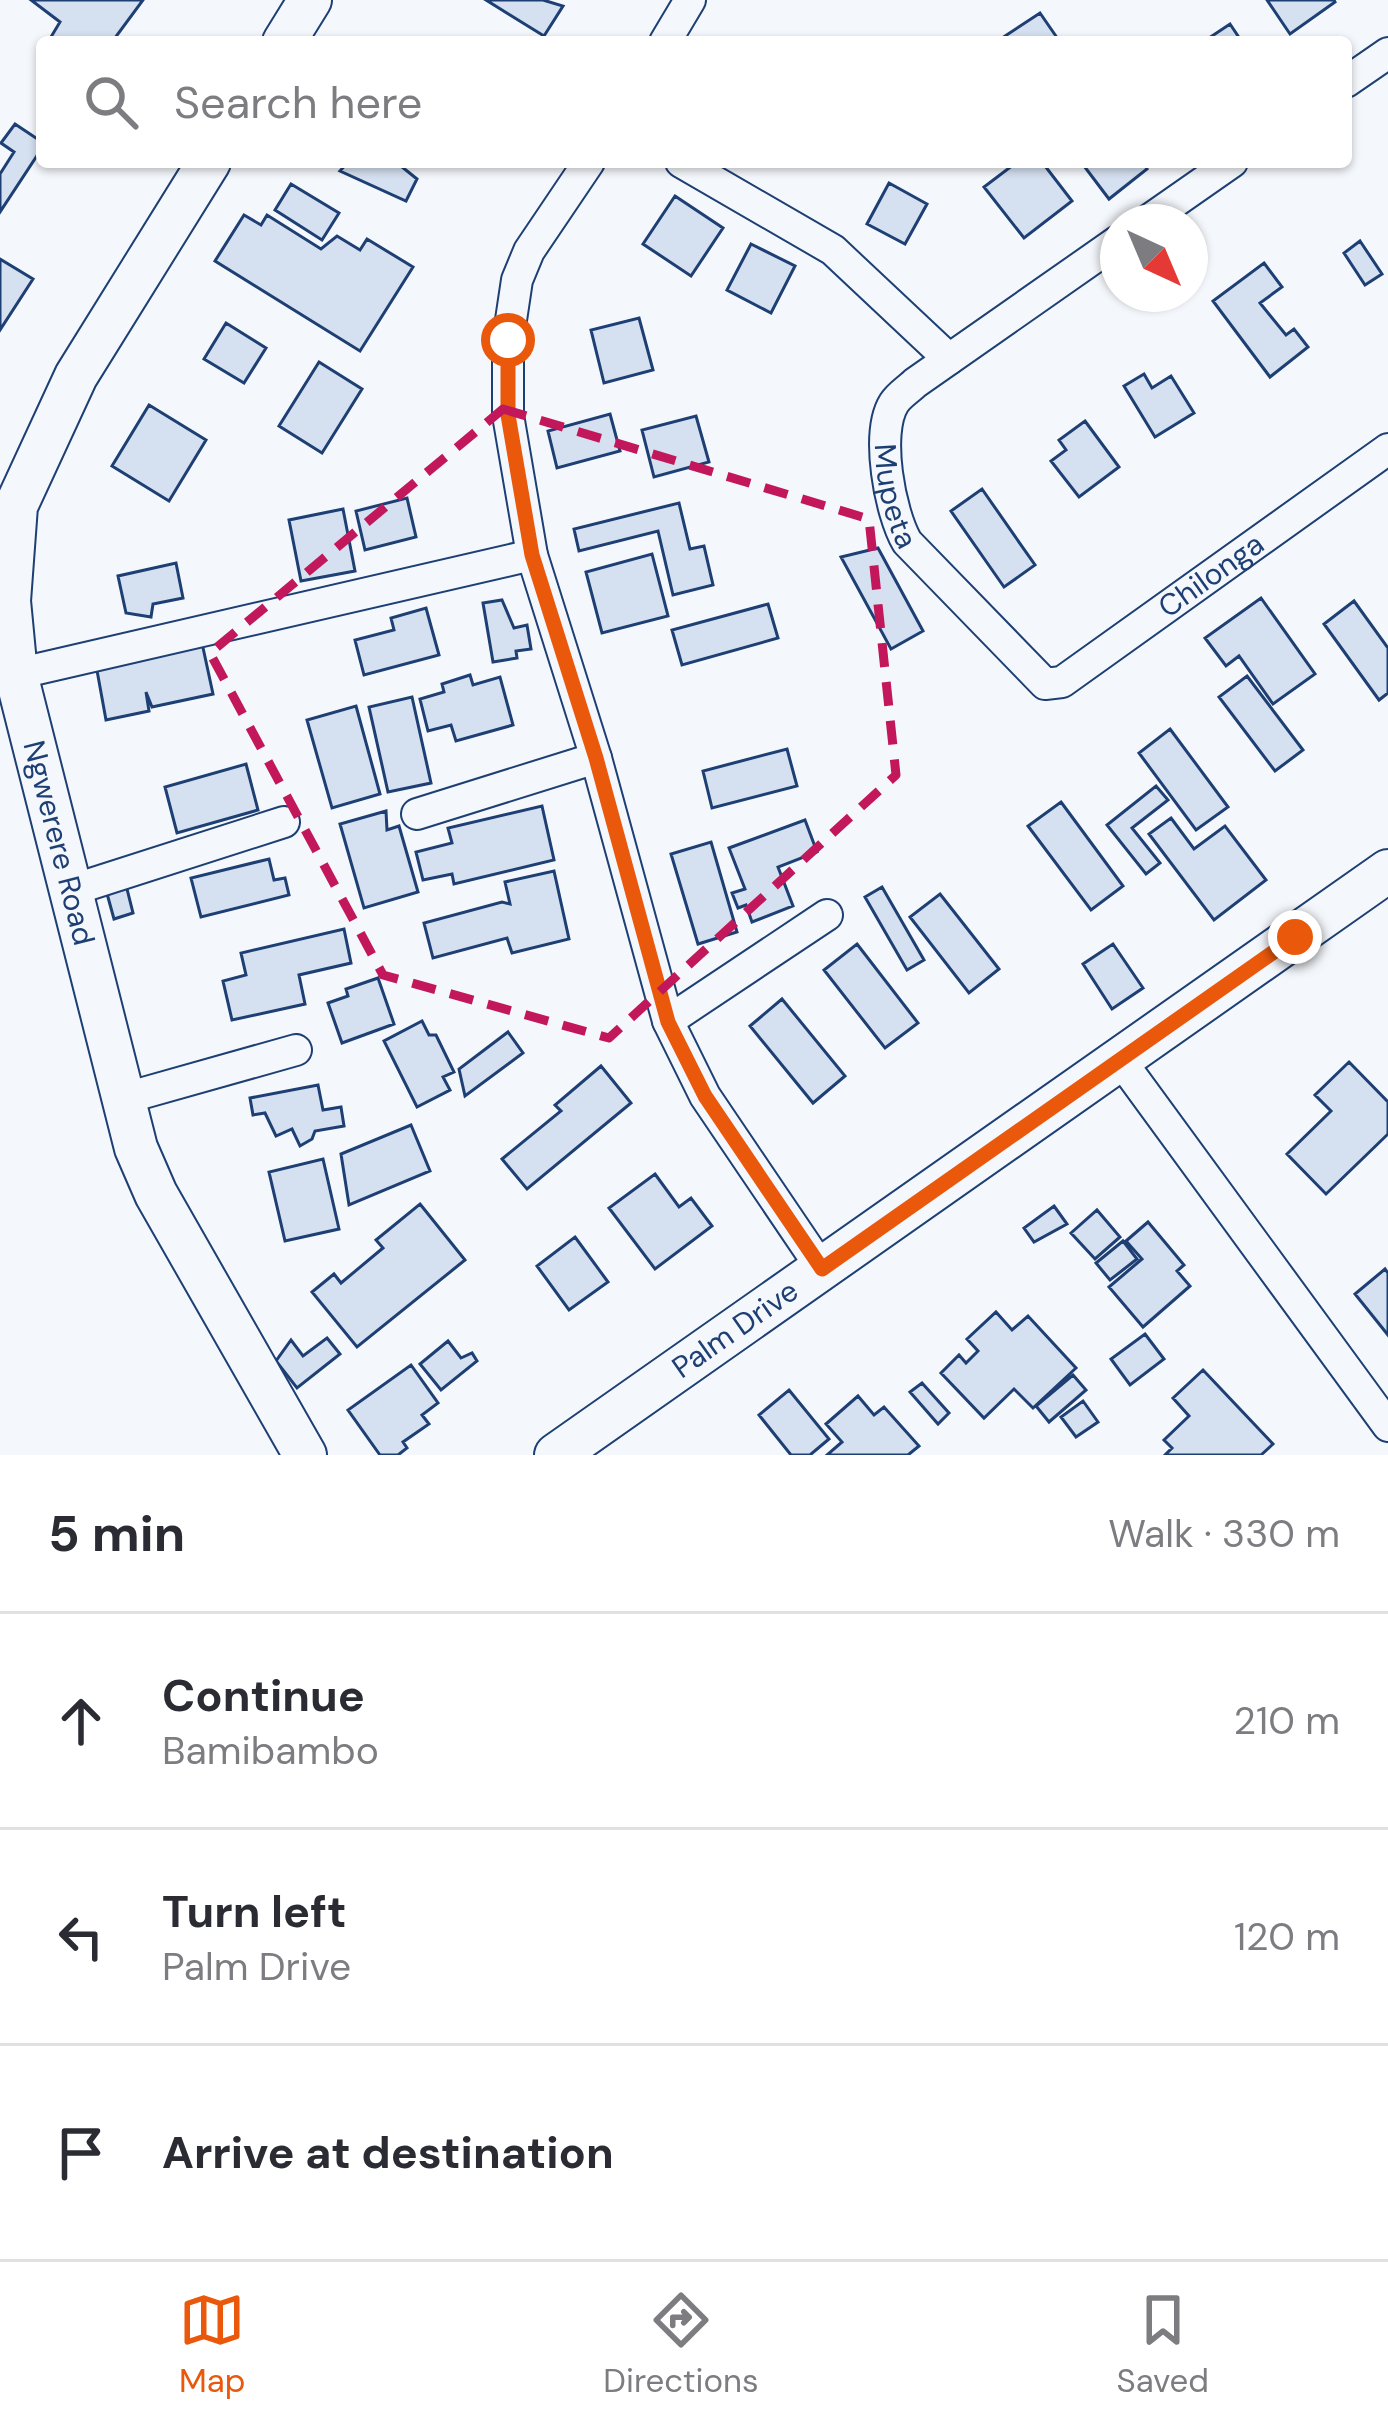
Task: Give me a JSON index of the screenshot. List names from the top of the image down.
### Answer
{
  "streets": {
    "street": [
      "Mupeta",
      "Chilonga",
      "Ngwerere Road",
      "Palm Drive"
    ]
  },
  "crossings": [
    ["Mupeta", "Chilonga"]
  ],
  "north": "bottom right",
  "page": {
    "search": "Search here",
    "heading": ["5 min", "Walk · 330 m"],
    "list": [
      ["Continue", "Bamibambo", "210 m"],
      ["Turn left", "Palm Drive", "120 m"],
      "Arrive at destination"
    ],
    "nav": ["Map", "Directions", "Saved"]
  }
}
